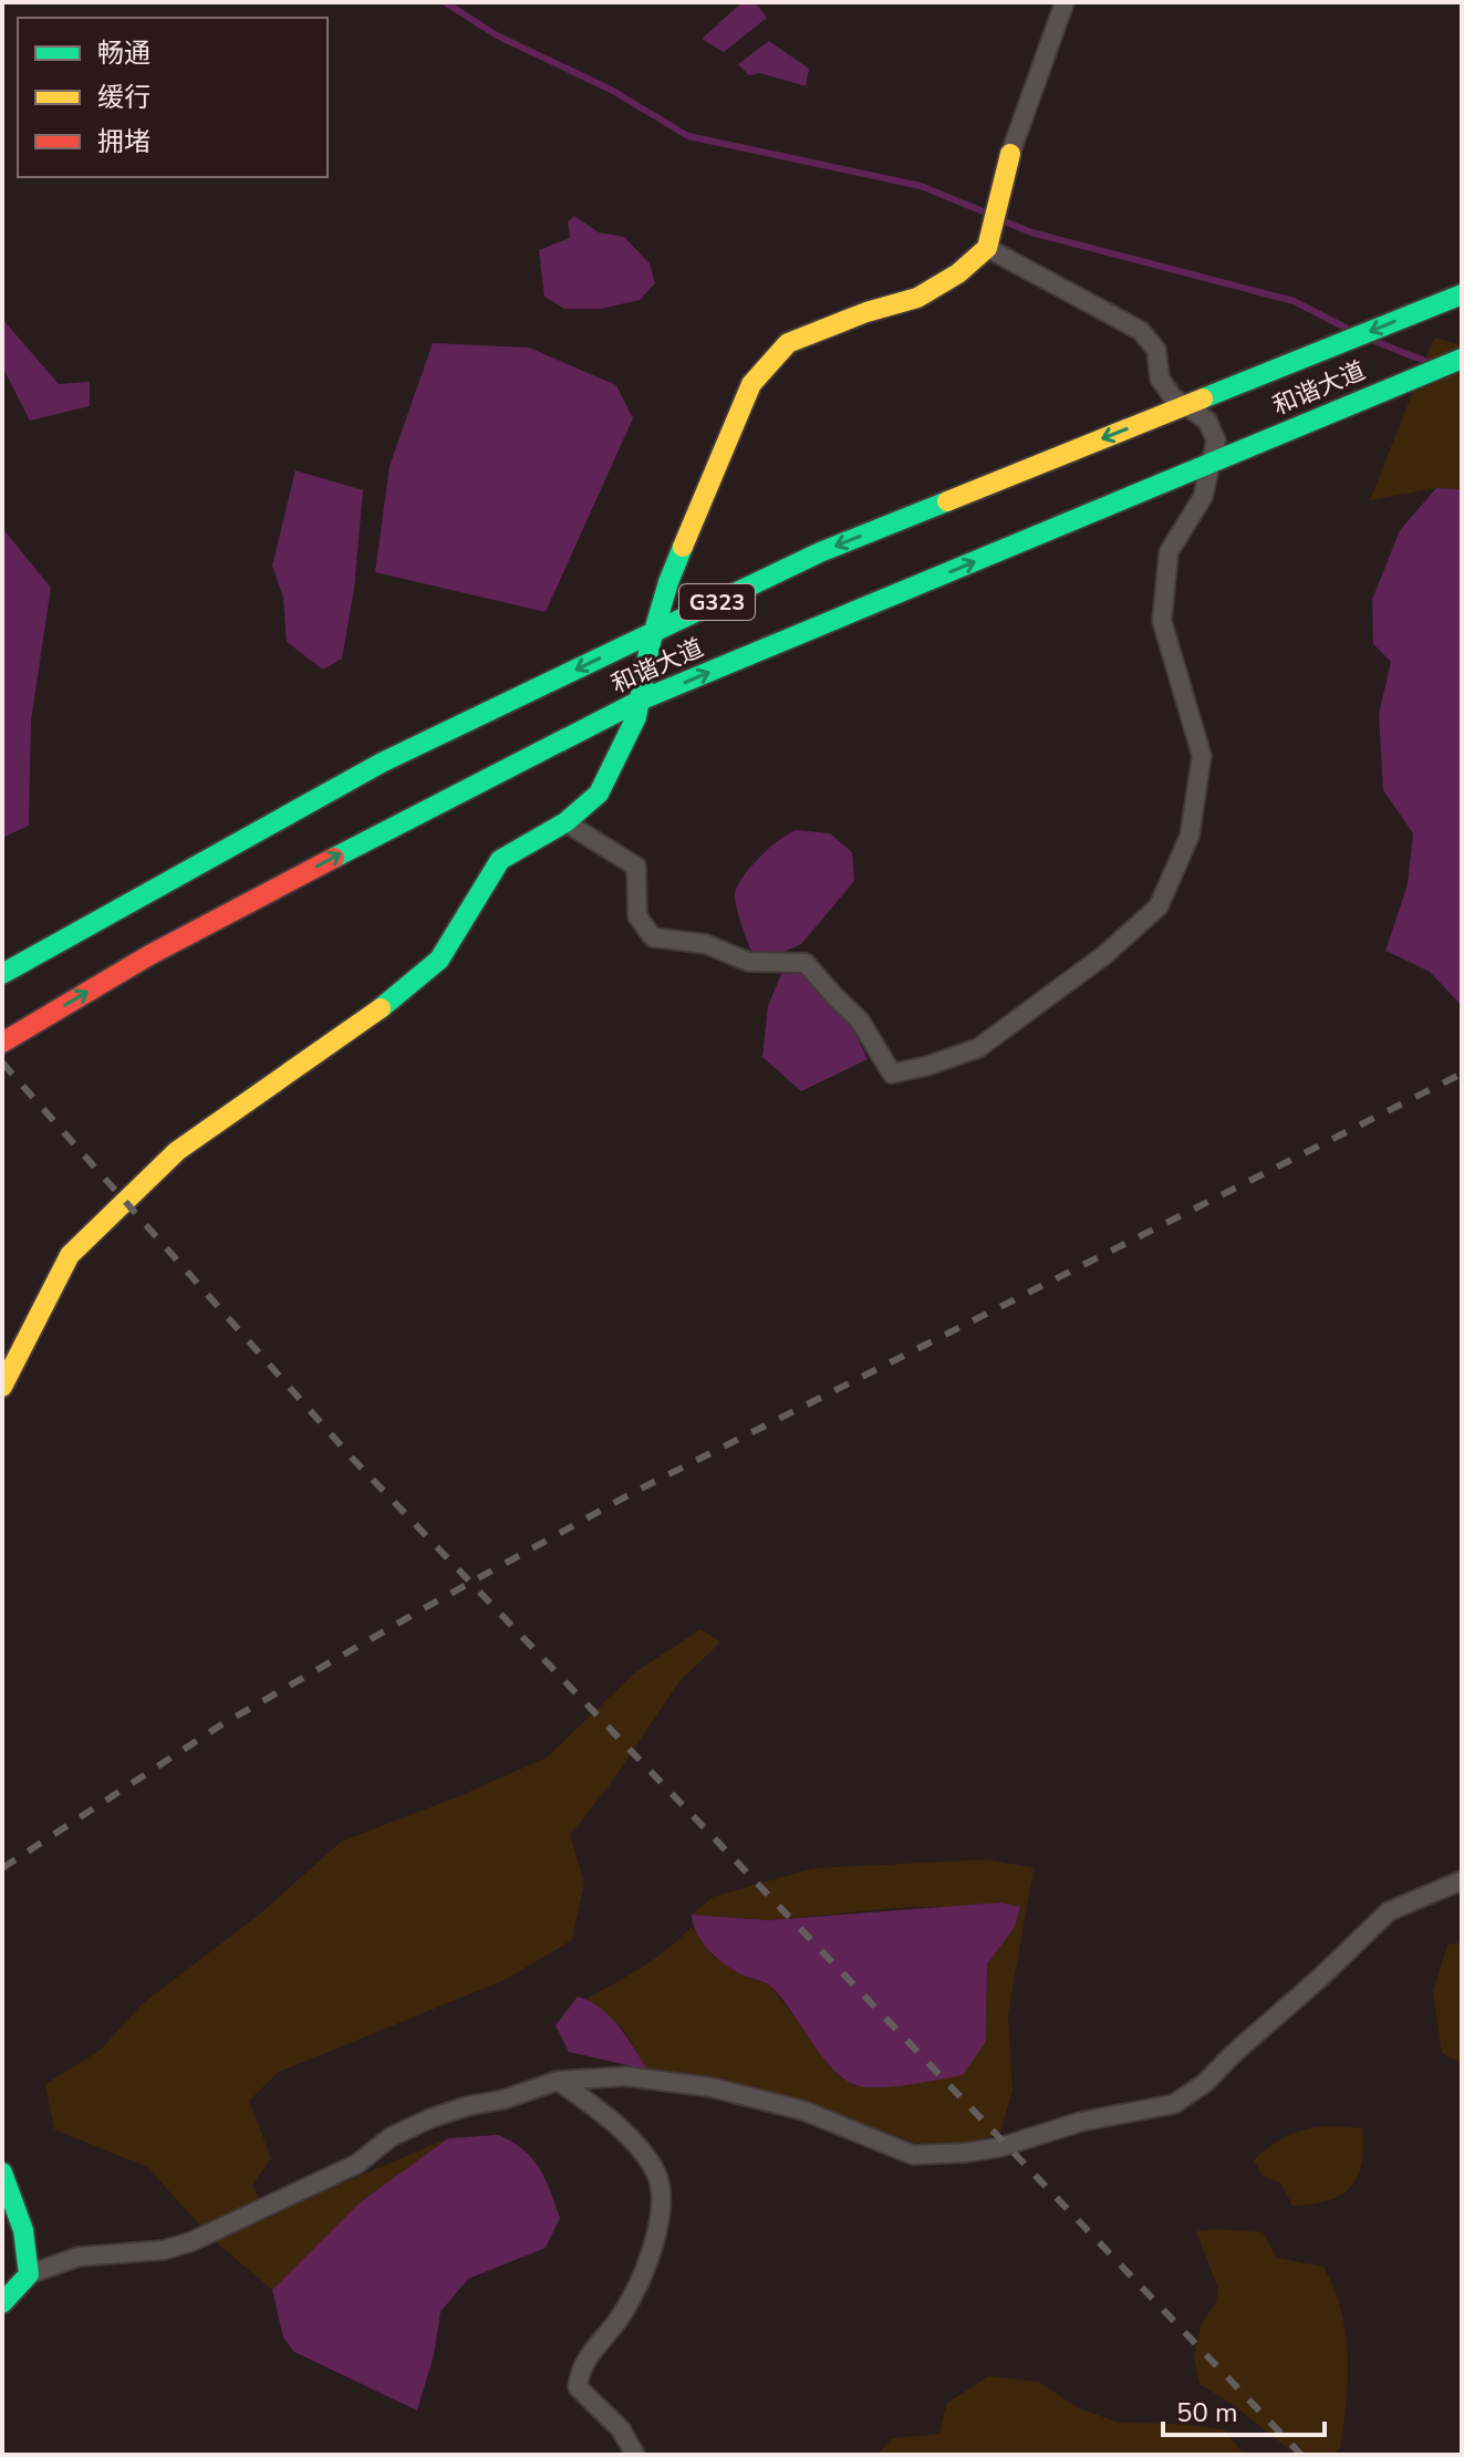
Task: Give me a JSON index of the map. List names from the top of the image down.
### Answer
{
  "streets": {
    "main road": ["和谐大道", "G323"]
  },
  "legend": ["畅通", "缓行", "拥堵"],
  "scale_bar": "50 m"
}
